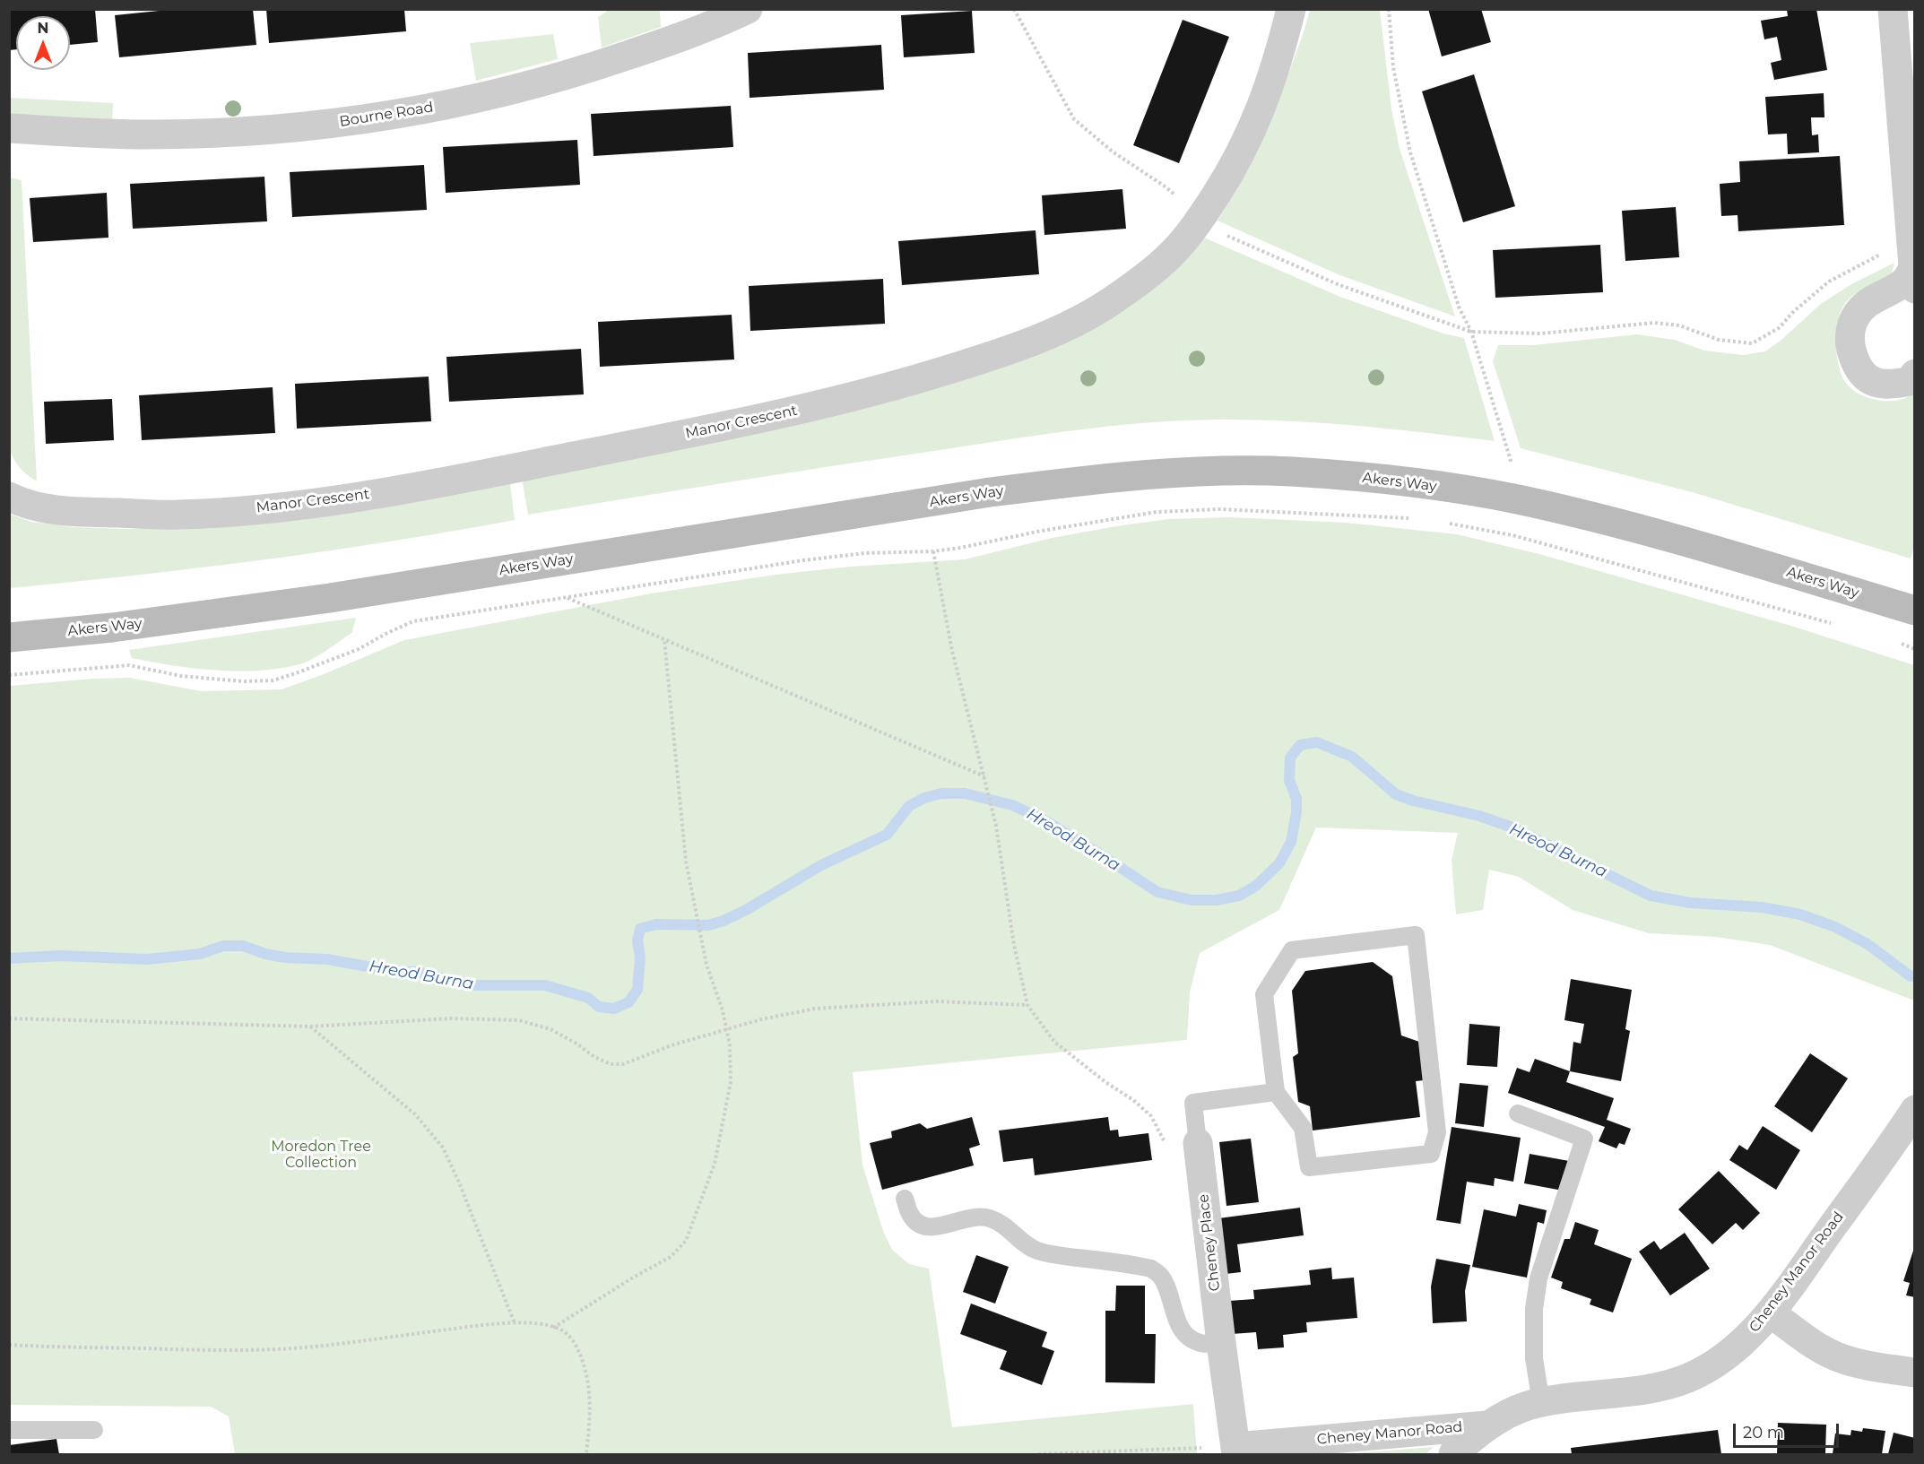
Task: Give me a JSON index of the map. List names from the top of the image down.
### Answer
{
  "streets": {
    "main road": ["Akers Way"],
    "street": [
      "Bourne Road",
      "Manor Crescent",
      "Cheney Place",
      "Cheney Manor Road"
    ]
  },
  "crossings": [
    ["Cheney Place", "Cheney Manor Road"]
  ],
  "water": ["Hreod Burna"],
  "parks": ["Moredon Tree Collection"],
  "scale_bar": "20 m",
  "north": "top"
}
